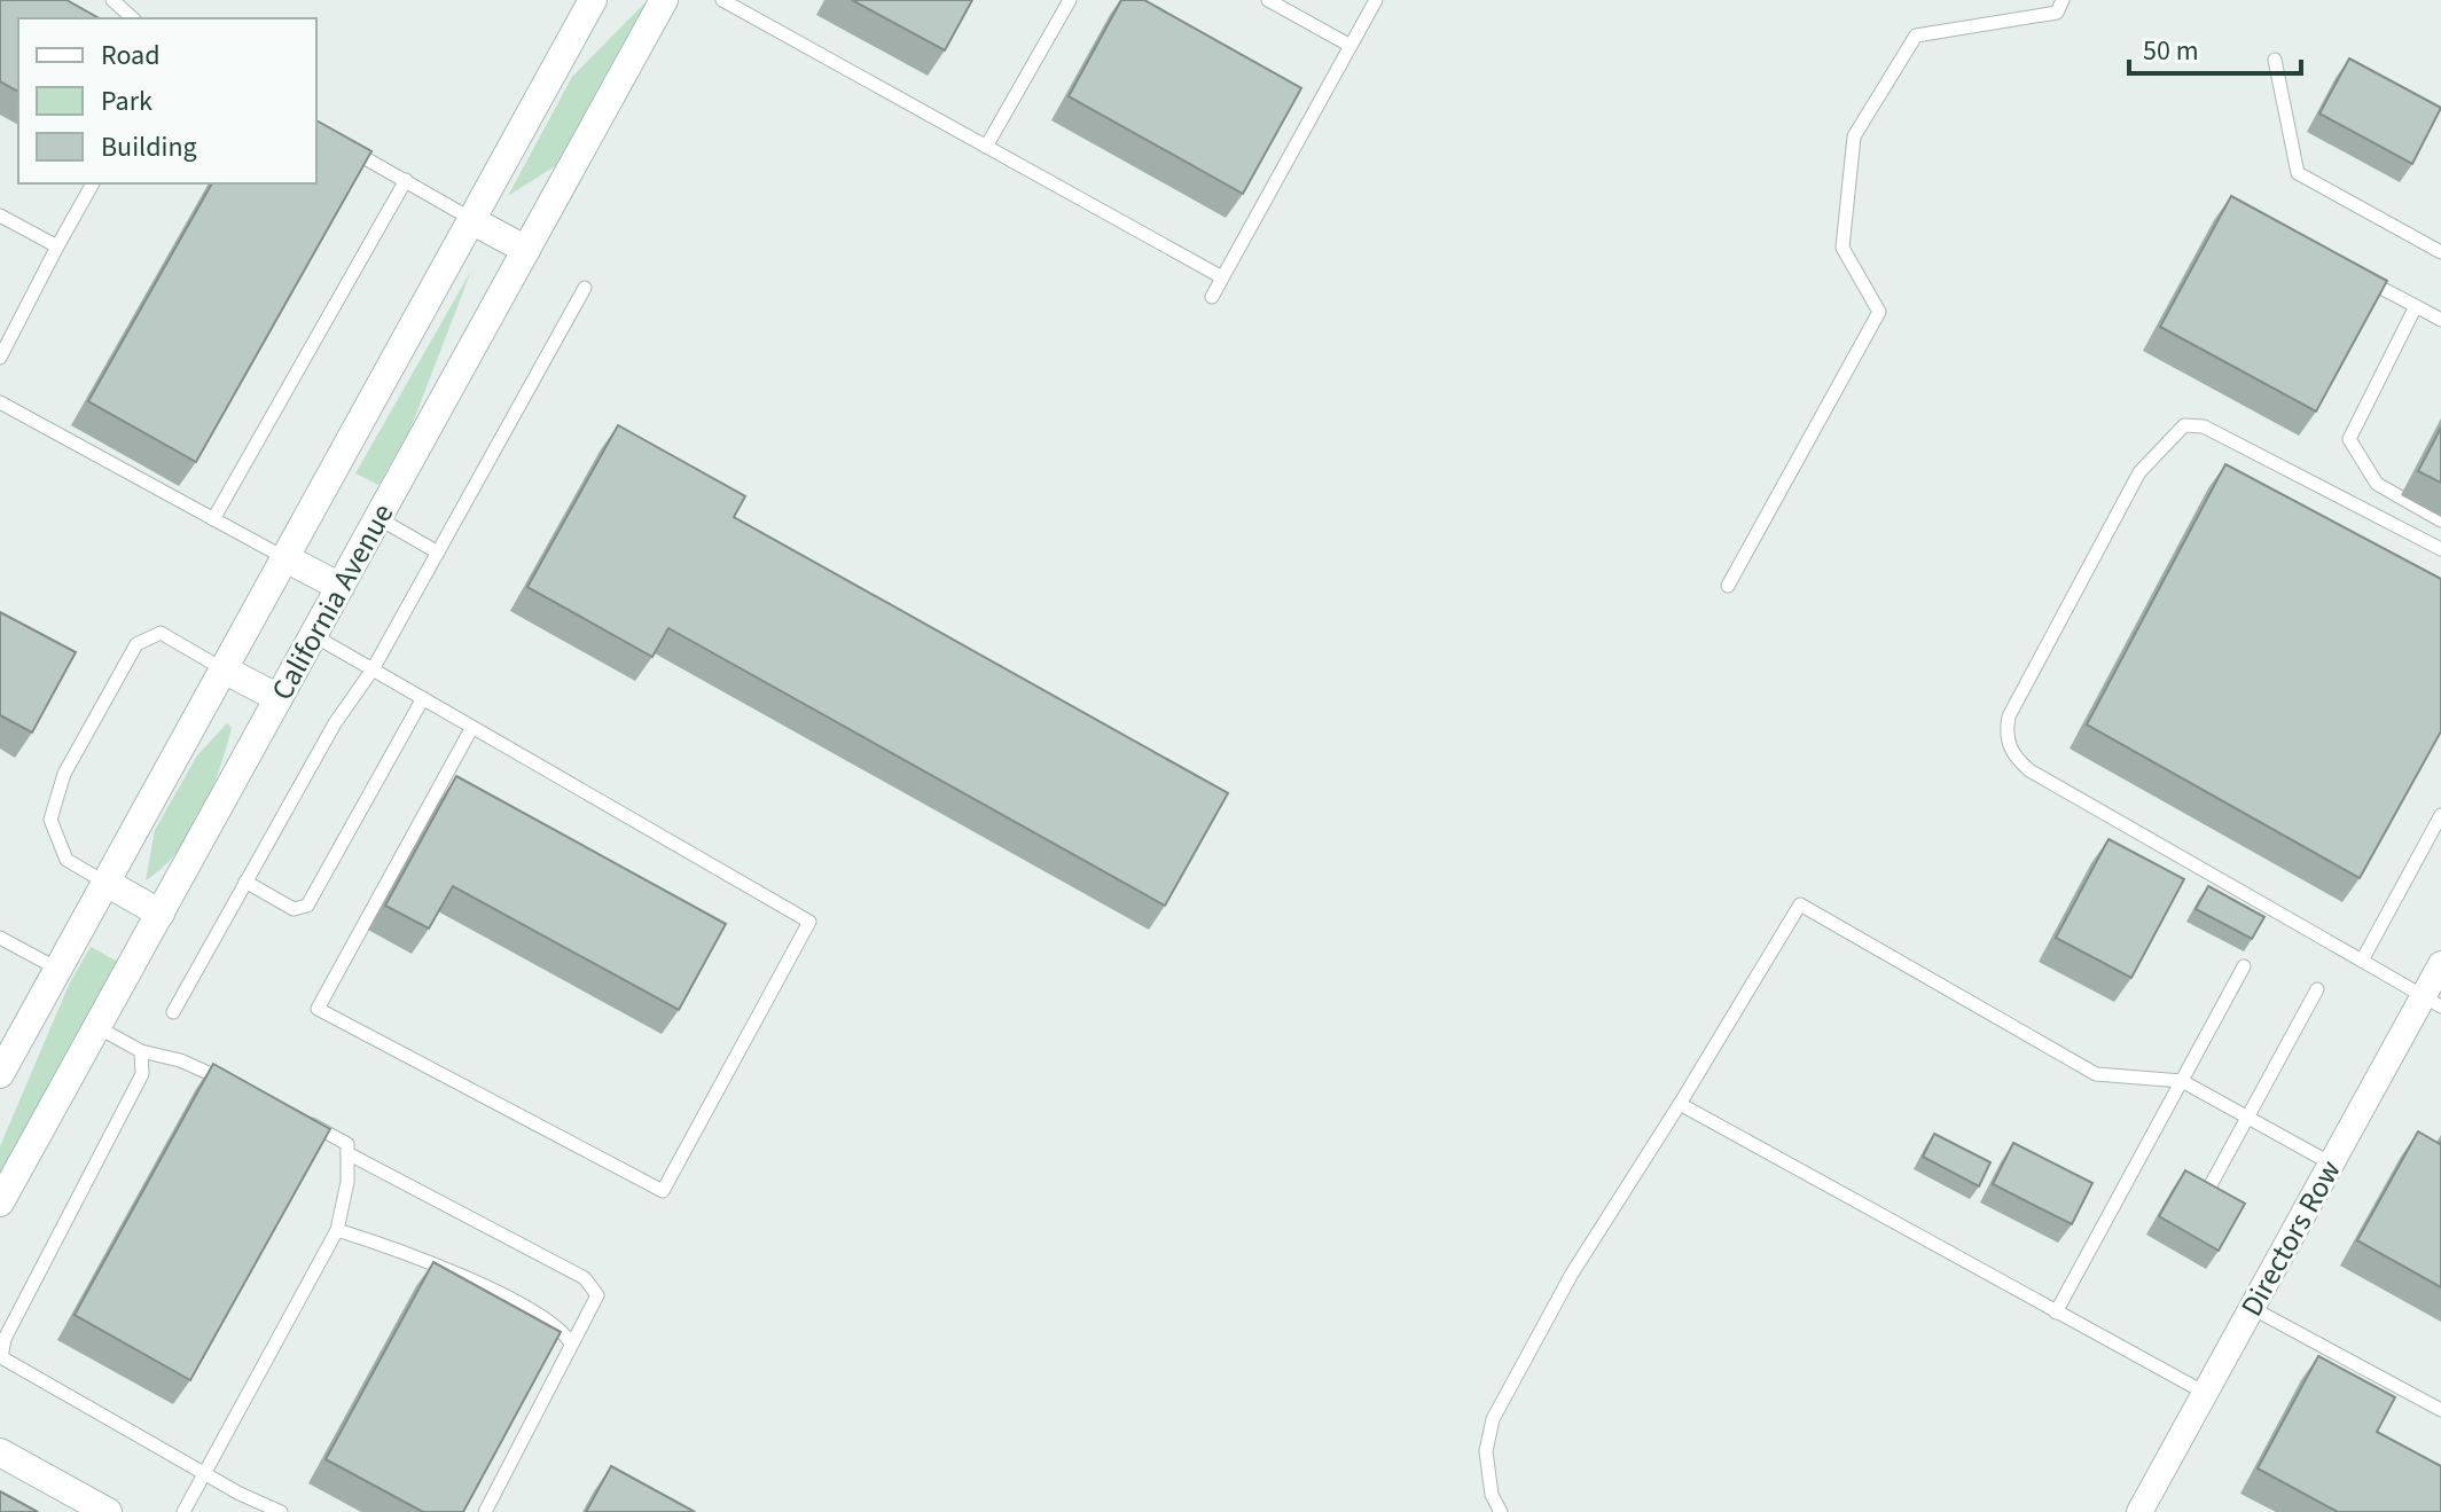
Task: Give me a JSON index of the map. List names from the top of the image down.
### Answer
{
  "streets": {
    "main road": ["California Avenue"],
    "street": ["Directors Row"]
  },
  "legend": ["Road", "Park", "Building"],
  "scale_bar": "50 m"
}
